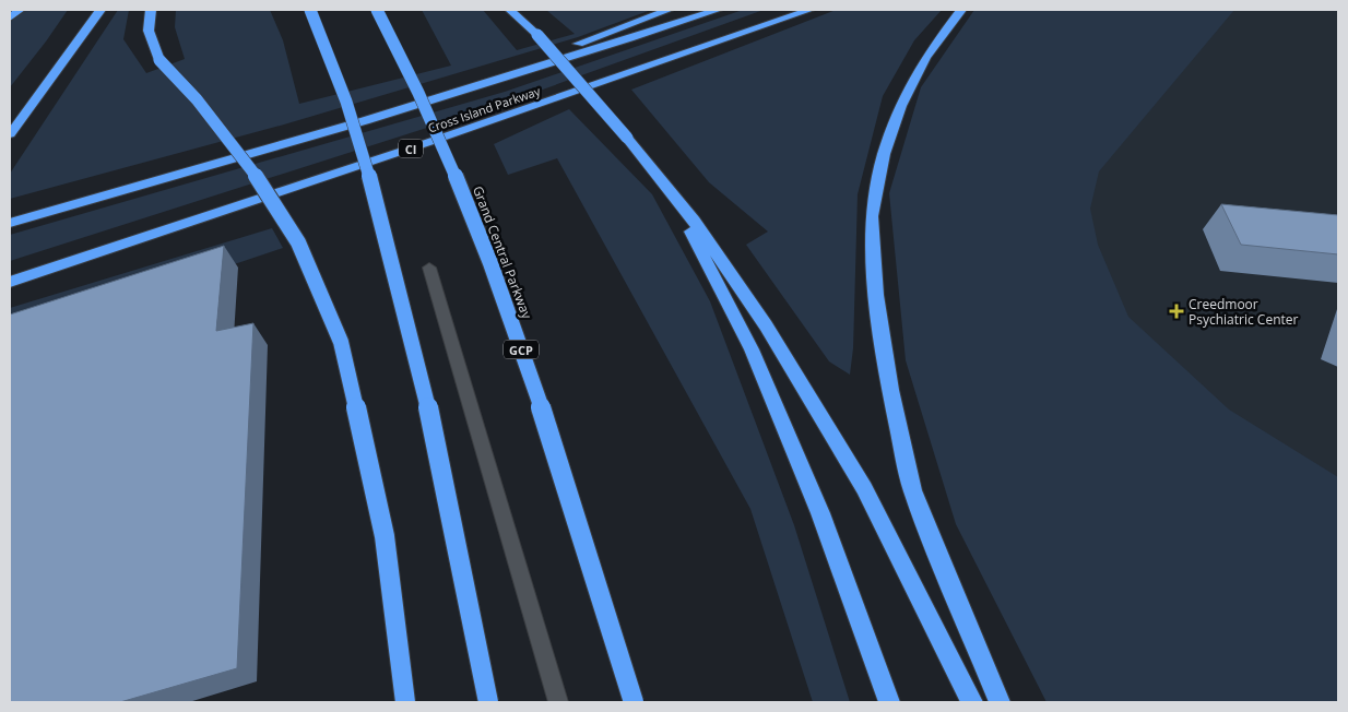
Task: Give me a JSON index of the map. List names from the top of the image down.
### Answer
{
  "streets": {
    "highway": [
      "Cross Island Parkway",
      "CI",
      "Grand Central Parkway",
      "GCP"
    ]
  },
  "places": {
    "health": ["Creedmoor Psychiatric Center"]
  }
}
